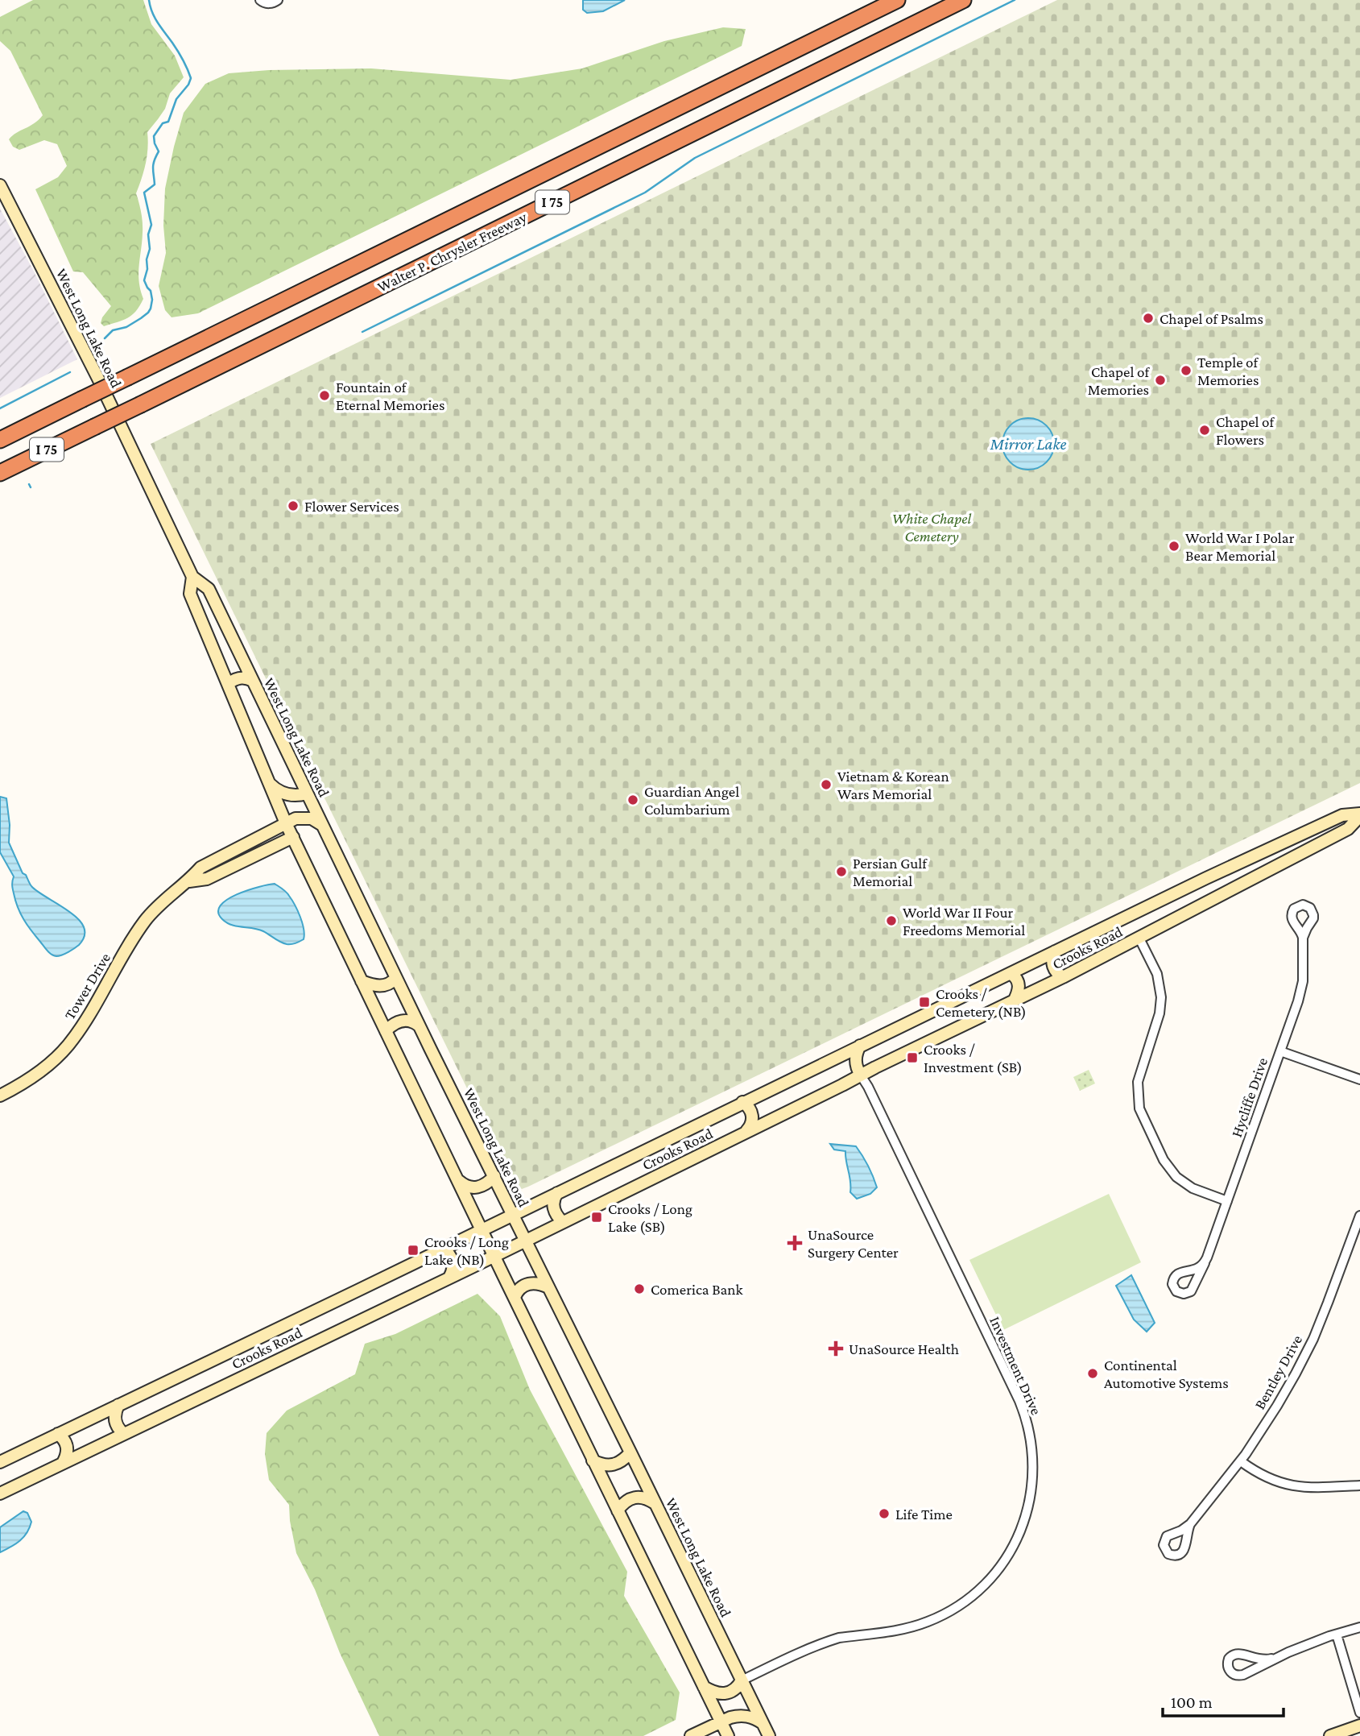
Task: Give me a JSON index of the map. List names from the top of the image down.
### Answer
{
  "streets": {
    "highway": ["I 75", "Walter P. Chrysler Freeway"],
    "main road": ["West Long Lake Road", "Crooks Road", "Tower Drive"],
    "street": ["Hycliffe Drive", "Investment Drive", "Bentley Drive"]
  },
  "crossings": [
    ["West Long Lake Road", "Crooks Road"],
    ["West Long Lake Road", "Tower Drive"],
    ["West Long Lake Road", "Investment Drive"],
    ["Crooks Road", "Investment Drive"]
  ],
  "water": ["Mirror Lake"],
  "parks": ["White Chapel Cemetery"],
  "places": {
    "other": [
      "Chapel of Psalms",
      "Temple of Memories",
      "Chapel of Memories",
      "Fountain of Eternal Memories",
      "Chapel of Flowers",
      "Flower Services",
      "World War I Polar Bear Memorial",
      "Vietnam & Korean Wars Memorial",
      "Guardian Angel Columbarium",
      "Persian Gulf Memorial",
      "World War II Four Freedoms Memorial",
      "Comerica Bank",
      "Continental Automotive Systems",
      "Life Time"
    ],
    "transit": [
      "Crooks / Cemetery (NB)",
      "Crooks / Investment (SB)",
      "Crooks / Long Lake (SB)",
      "Crooks / Long Lake (NB)"
    ],
    "health": ["UnaSource Surgery Center", "UnaSource Health"]
  },
  "scale_bar": "100 m"
}
